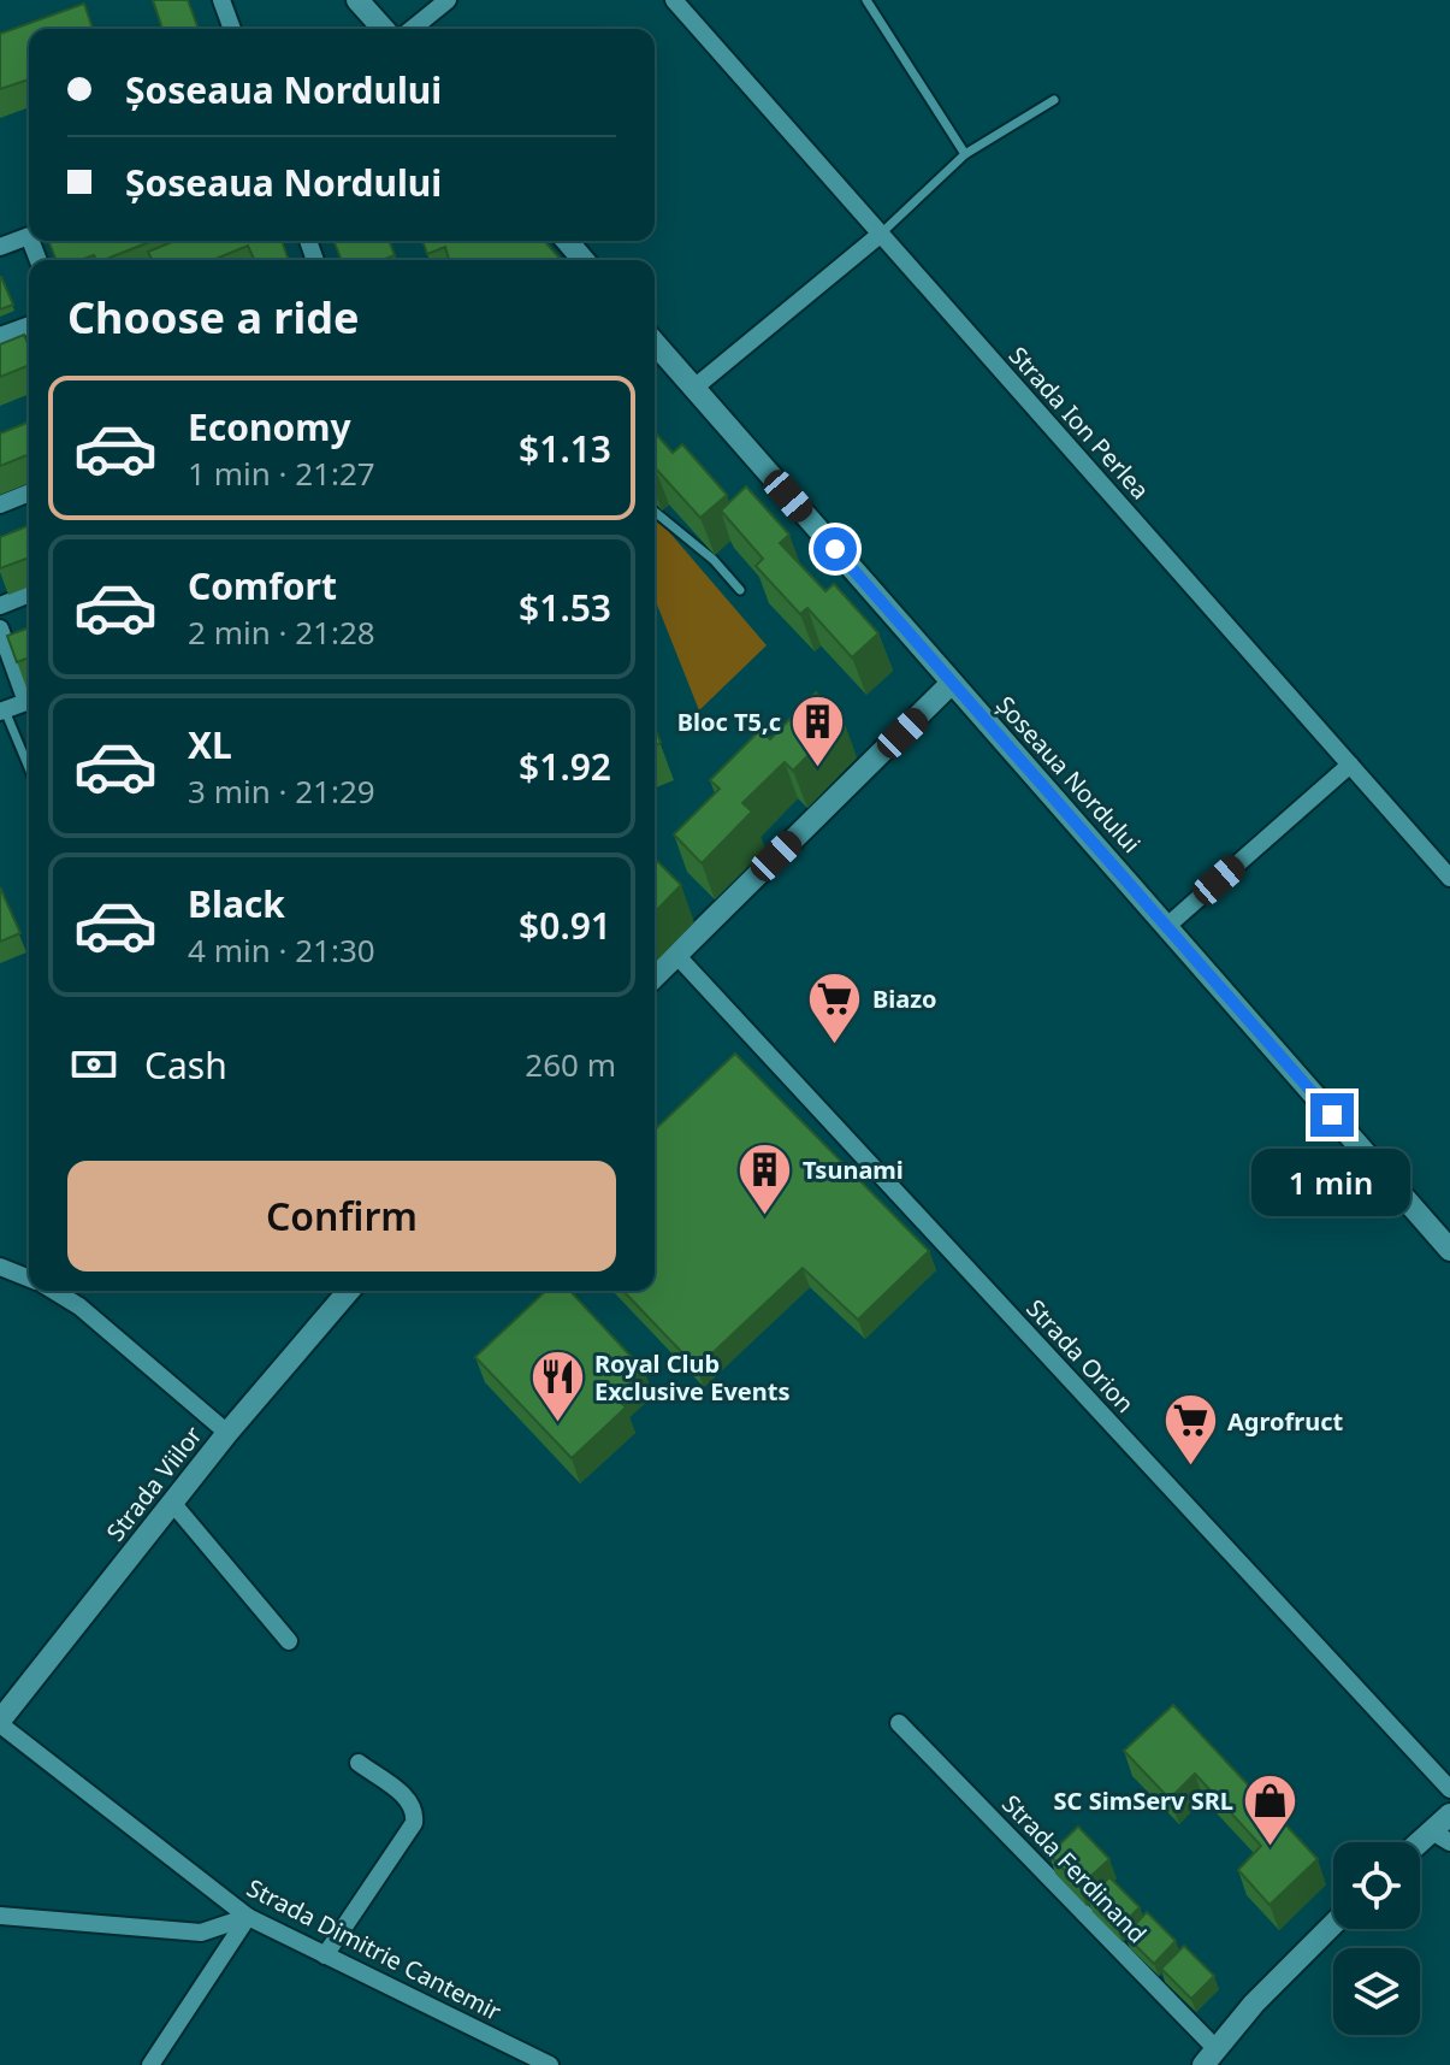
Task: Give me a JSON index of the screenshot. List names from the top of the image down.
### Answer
{
  "streets": {
    "street": [
      "Strada Ion Perlea",
      "Șoseaua Nordului",
      "Strada Orion",
      "Strada Viilor",
      "Strada Ferdinand",
      "Strada Dimitrie Cantemir"
    ]
  },
  "crossings": [
    ["Strada Viilor", "Strada Dimitrie Cantemir"]
  ],
  "places": {
    "building": ["Bloc T5,c", "Tsunami"],
    "supermarket": ["Biazo", "Agrofruct"],
    "restaurant": ["Royal Club Exclusive Events"],
    "shop": ["SC SimServ SRL"]
  },
  "page": {
    "banner": ["Șoseaua Nordului", "Șoseaua Nordului"],
    "heading": "Choose a ride",
    "list": [
      {
        "name": "Economy",
        "note": "1 min · 21:27",
        "value": "$1.13"
      },
      {
        "name": "Comfort",
        "note": "2 min · 21:28",
        "value": "$1.53"
      },
      {
        "name": "XL",
        "note": "3 min · 21:29",
        "value": "$1.92"
      },
      {
        "name": "Black",
        "note": "4 min · 21:30",
        "value": "$0.91"
      }
    ],
    "pay": ["Cash", "260 m"],
    "buttons": "Confirm",
    "bubble": "1 min"
  }
}
